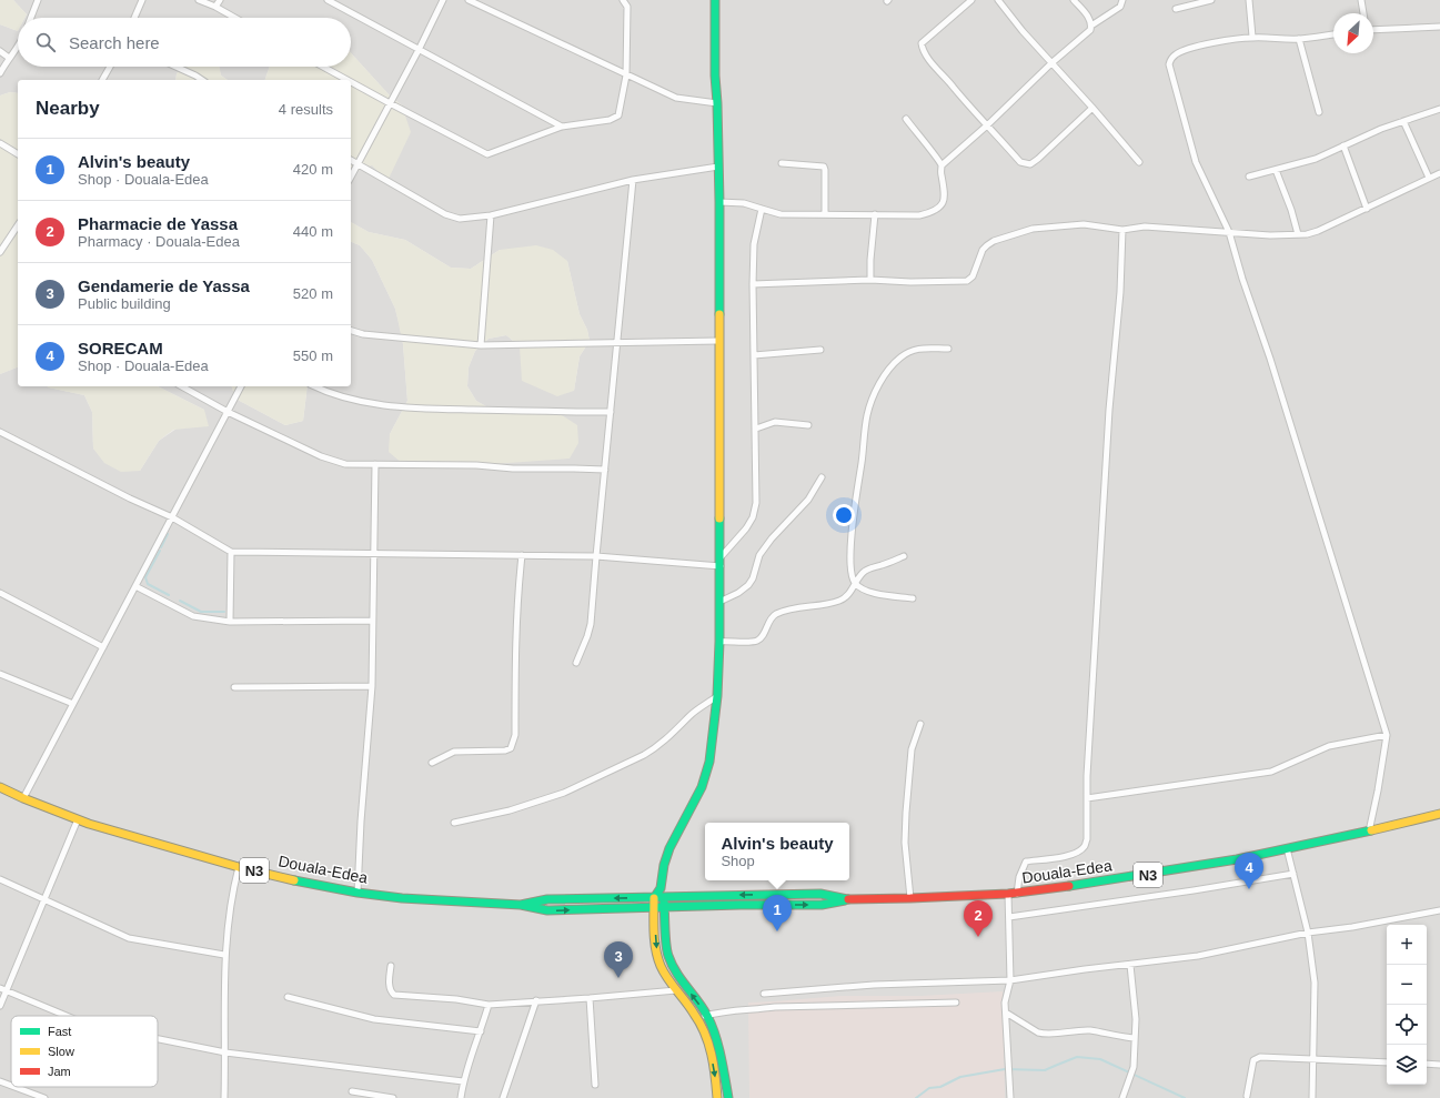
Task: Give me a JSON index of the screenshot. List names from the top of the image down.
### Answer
{
  "streets": {
    "main road": ["Douala-Edea", "N3"]
  },
  "legend": ["Fast", "Slow", "Jam"],
  "north": "bottom left",
  "page": {
    "search": "Search here",
    "heading": ["Nearby", "4 results"],
    "list": [
      {
        "mark": "1",
        "name": "Alvin's beauty",
        "note": "Shop · Douala-Edea",
        "value": "420 m"
      },
      {
        "mark": "2",
        "name": "Pharmacie de Yassa",
        "note": "Pharmacy · Douala-Edea",
        "value": "440 m"
      },
      {
        "mark": "3",
        "name": "Gendamerie de Yassa",
        "note": "Public building",
        "value": "520 m"
      },
      {
        "mark": "4",
        "name": "SORECAM",
        "note": "Shop · Douala-Edea",
        "value": "550 m"
      }
    ],
    "popup": ["Alvin's beauty", "Shop"],
    "pins": [
      "4",
      "1",
      "2",
      "3"
    ],
    "map_buttons": ["+", "−"]
  }
}
